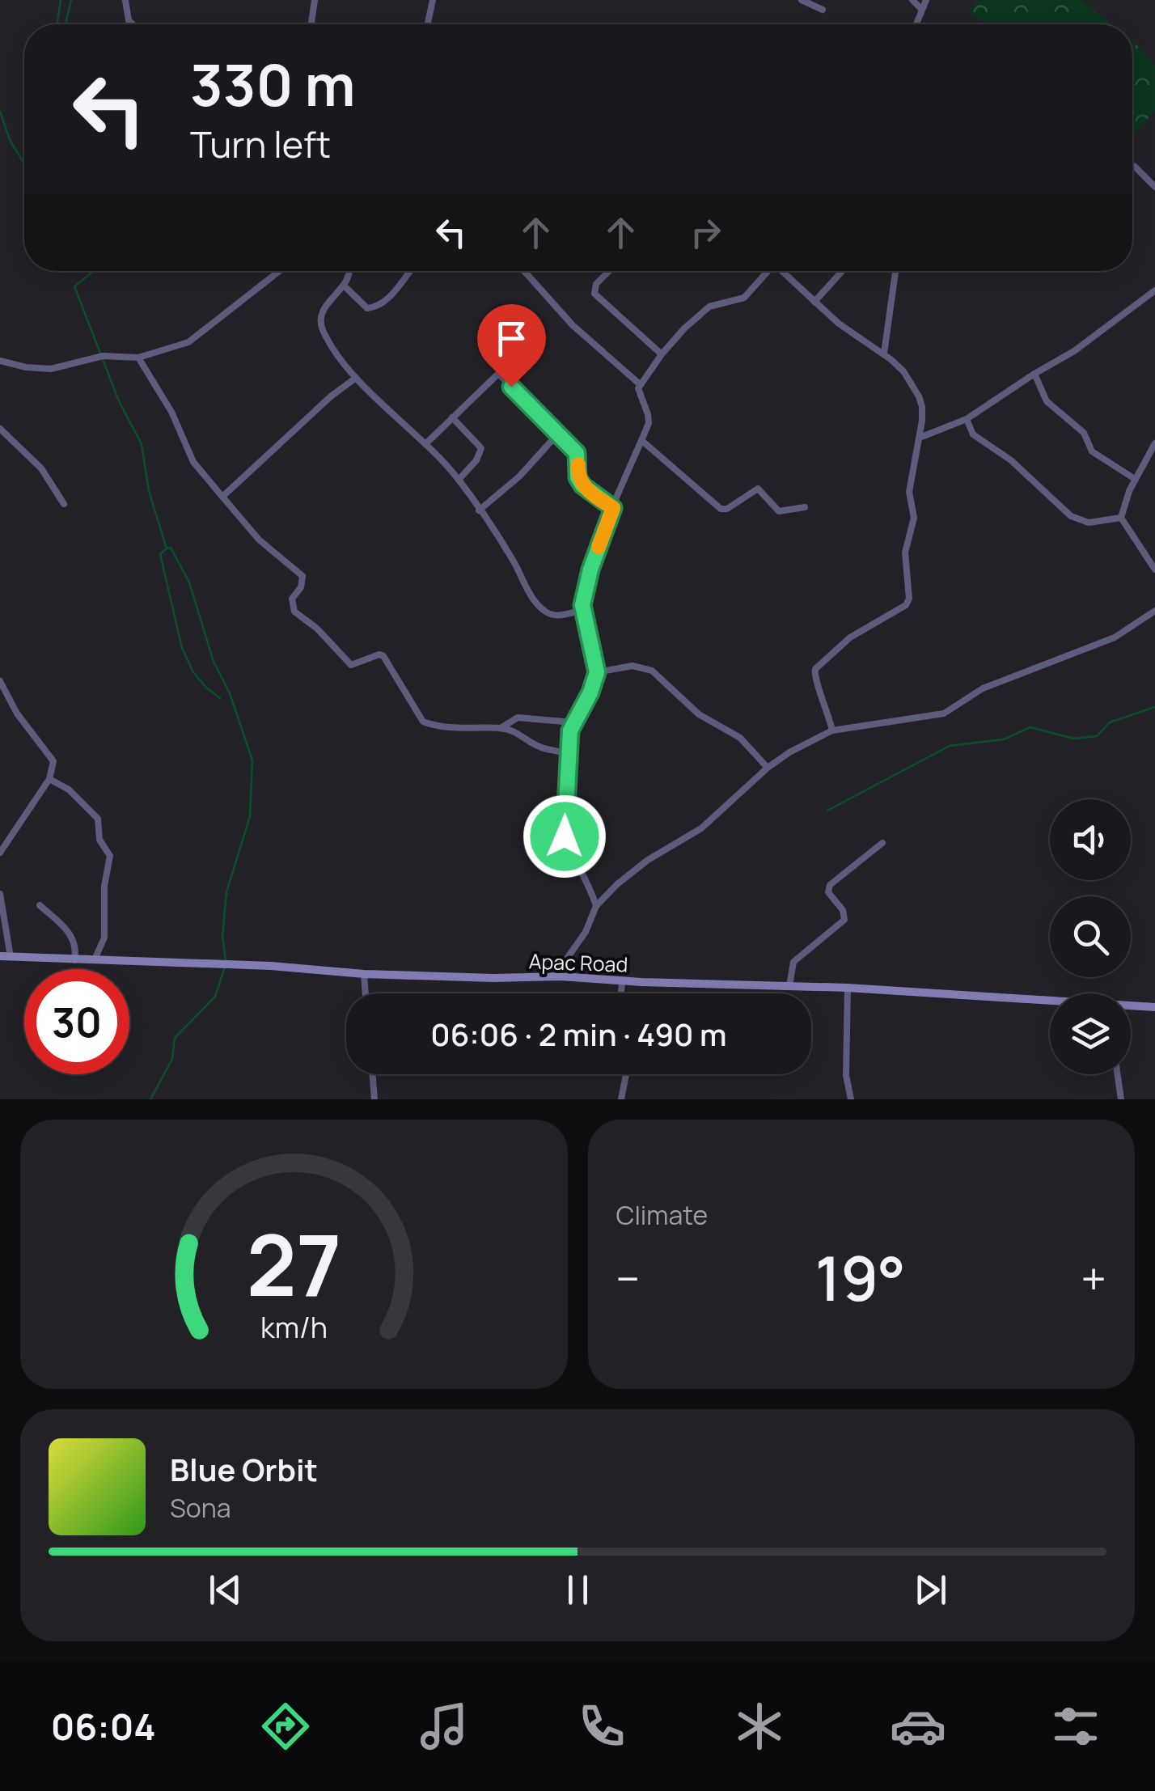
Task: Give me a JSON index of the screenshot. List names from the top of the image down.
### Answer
{
  "streets": {
    "main road": ["Apac Road"]
  },
  "page": {
    "turn": ["330 m", "Turn left"],
    "limit": "30",
    "trip": "06:06 · 2 min · 490 m",
    "tile": "Climate",
    "heat": ["−", "19°", "+"],
    "song": ["Blue Orbit", "Sona"],
    "tabs": "06:04",
    "gauge": ["27", "km/h"]
  }
}
